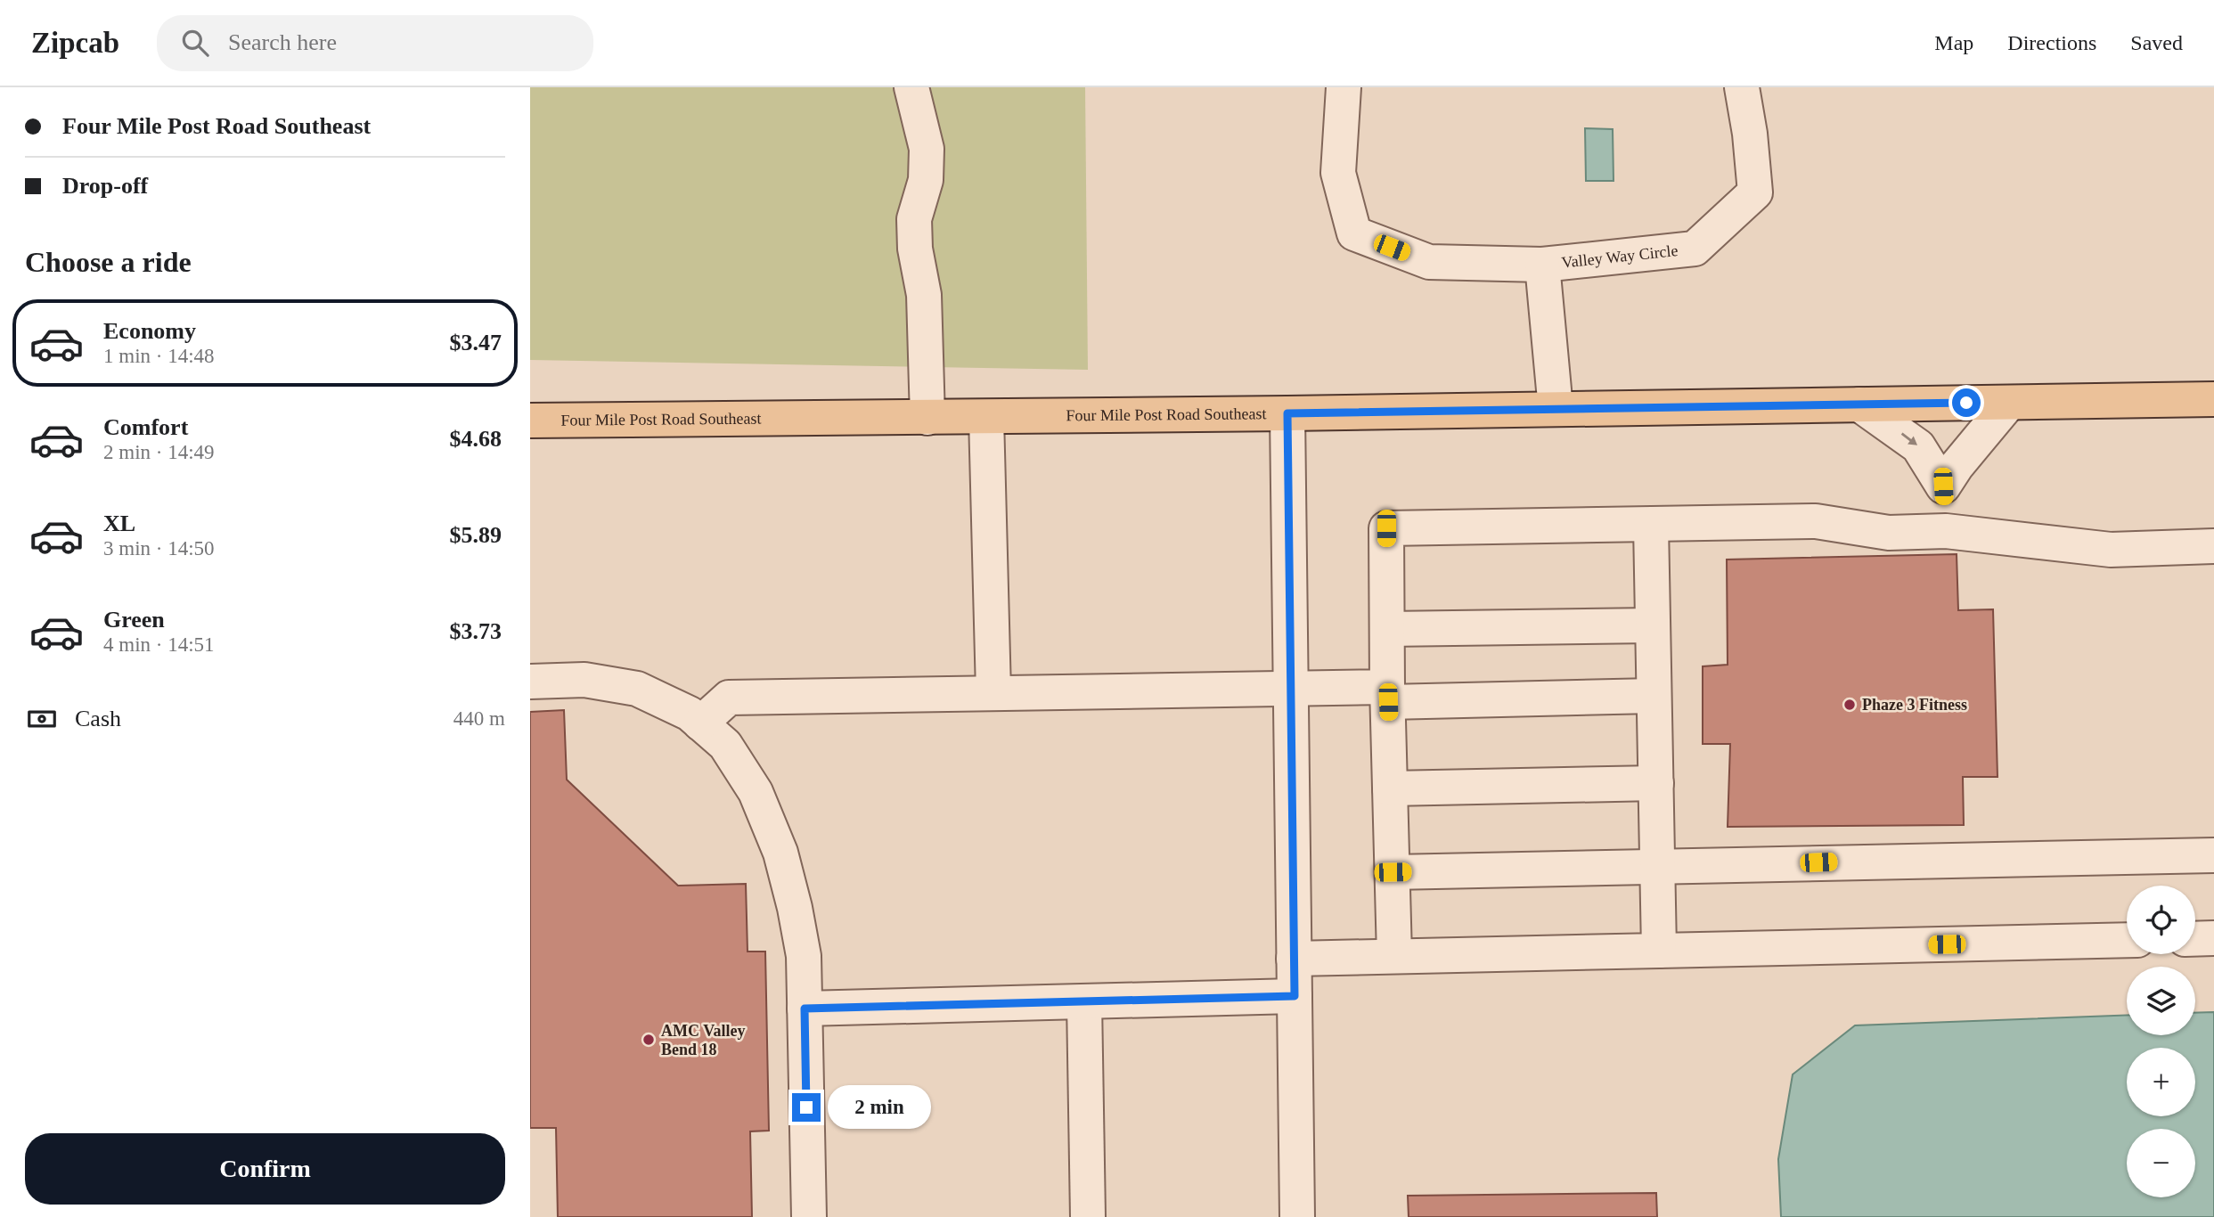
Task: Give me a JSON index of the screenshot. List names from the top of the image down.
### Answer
{
  "streets": {
    "main road": ["Four Mile Post Road Southeast"],
    "street": ["Valley Way Circle"]
  },
  "crossings": [
    ["Valley Way Circle", "Four Mile Post Road Southeast"]
  ],
  "places": ["Phaze 3 Fitness", "AMC Valley Bend 18"],
  "page": {
    "header": "Zipcab",
    "search": "Search here",
    "nav": ["Map", "Directions", "Saved"],
    "banner": ["Four Mile Post Road Southeast", "Drop-off"],
    "heading": "Choose a ride",
    "list": [
      {
        "name": "Economy",
        "note": "1 min · 14:48",
        "value": "$3.47"
      },
      {
        "name": "Comfort",
        "note": "2 min · 14:49",
        "value": "$4.68"
      },
      {
        "name": "XL",
        "note": "3 min · 14:50",
        "value": "$5.89"
      },
      {
        "name": "Green",
        "note": "4 min · 14:51",
        "value": "$3.73"
      }
    ],
    "pay": ["Cash", "440 m"],
    "map_buttons": ["+", "−"],
    "bubble": "2 min",
    "buttons": "Confirm"
  }
}
